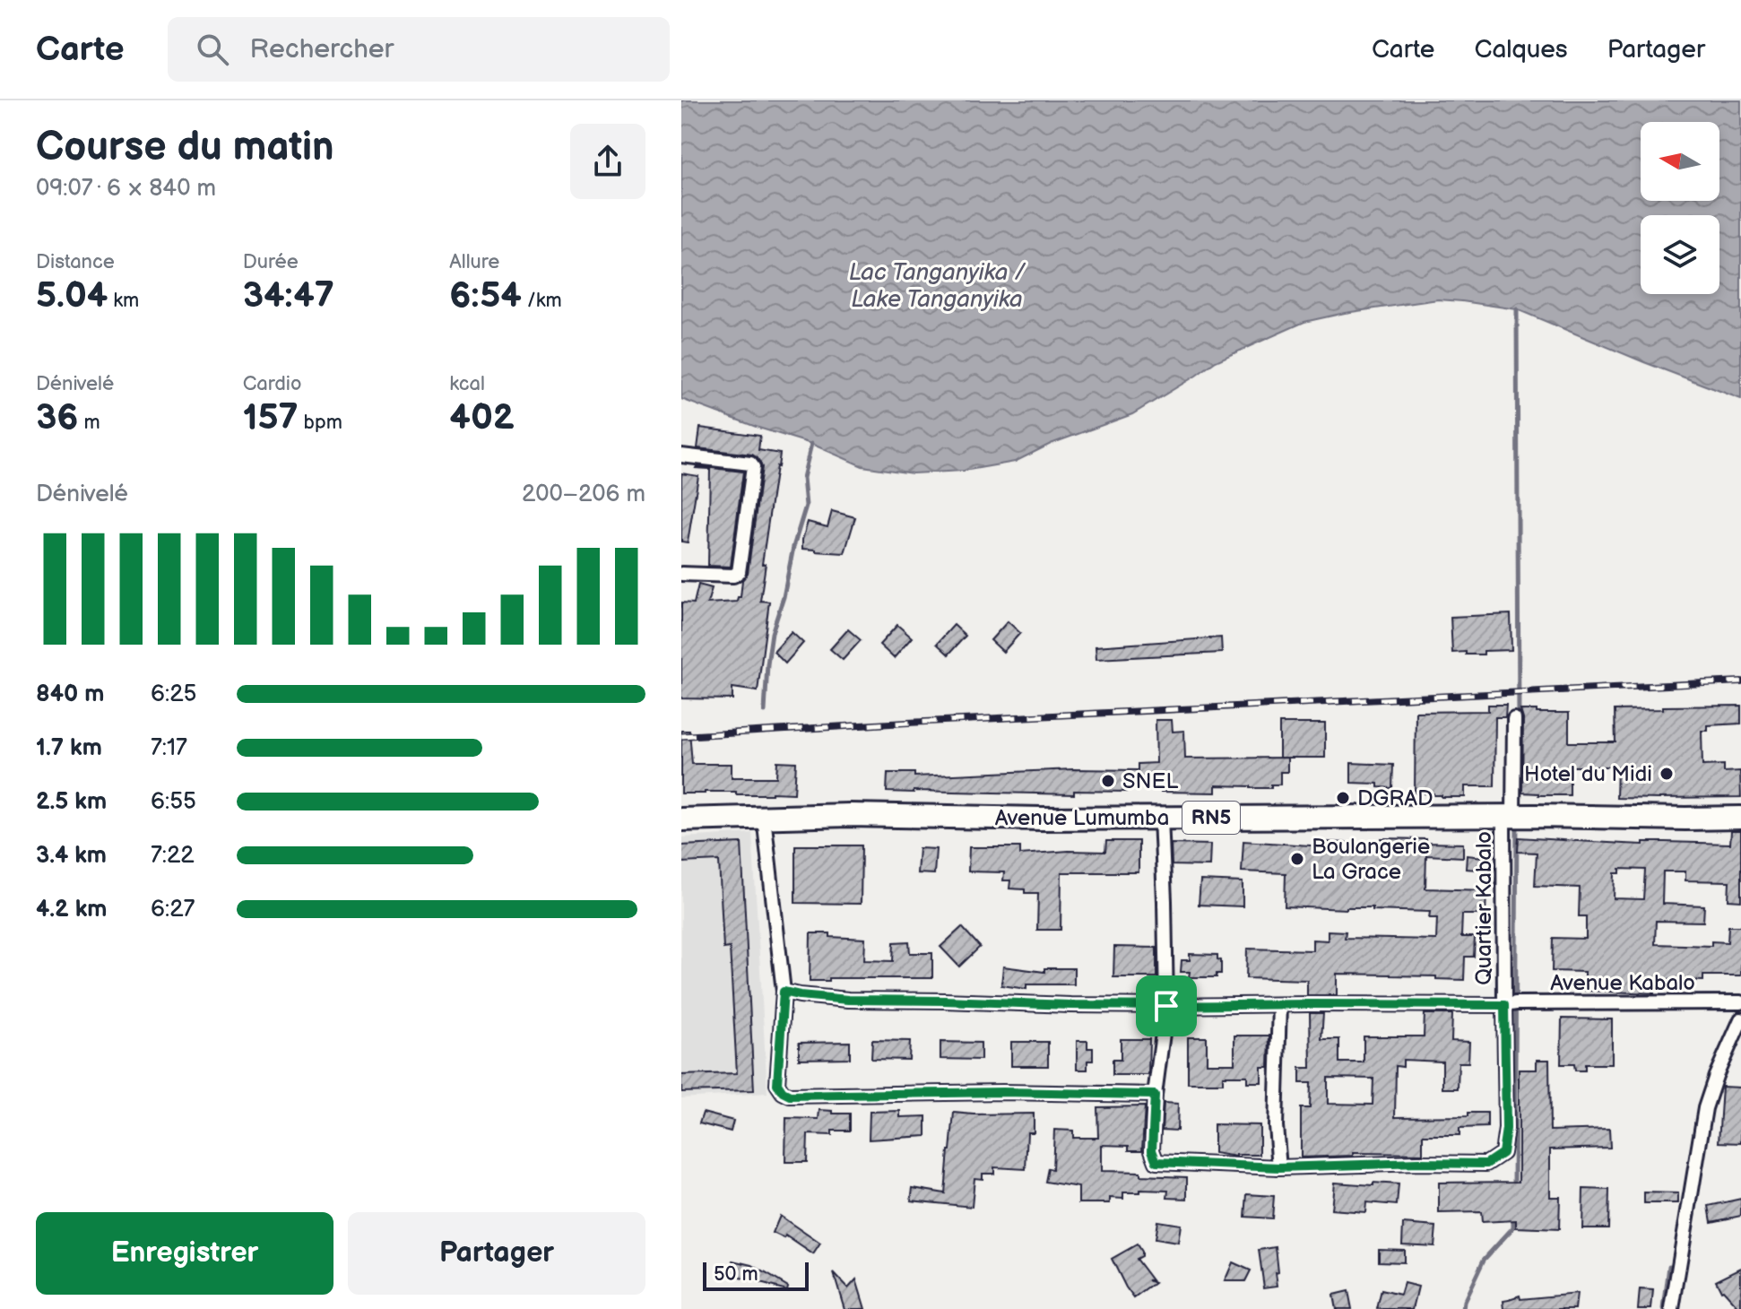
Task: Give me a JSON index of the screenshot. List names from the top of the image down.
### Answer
{
  "streets": {
    "highway": ["Avenue Lumumba", "RN5"],
    "street": ["Quartier Kabalo", "Avenue Kabalo"]
  },
  "crossings": [
    ["Avenue Lumumba", "Quartier Kabalo"],
    ["Quartier Kabalo", "Avenue Kabalo"]
  ],
  "water": ["Lac Tanganyika / Lake Tanganyika"],
  "places": [
    "Hotel du Midi",
    "SNEL",
    "DGRAD",
    "Boulangerie La Grace"
  ],
  "scale_bar": "50 m",
  "north": "left",
  "page": {
    "header": "Carte",
    "search": "Rechercher",
    "nav": ["Carte", "Calques", "Partager"],
    "heading": ["Course du matin", "09:07 · 6 × 840 m"],
    "stats": [
      ["Distance", "5.04 km"],
      ["Durée", "34:47"],
      ["Allure", "6:54 /km"],
      ["Dénivelé", "36 m"],
      ["Cardio", "157 bpm"],
      ["kcal", "402"]
    ],
    "chart": ["Dénivelé", "200–206 m"],
    "list": [
      {
        "name": "840 m",
        "note": "6:25"
      },
      {
        "name": "1.7 km",
        "note": "7:17"
      },
      {
        "name": "2.5 km",
        "note": "6:55"
      },
      {
        "name": "3.4 km",
        "note": "7:22"
      },
      {
        "name": "4.2 km",
        "note": "6:27"
      }
    ],
    "buttons": ["Enregistrer", "Partager"],
    "scale": "50 m"
  }
}
